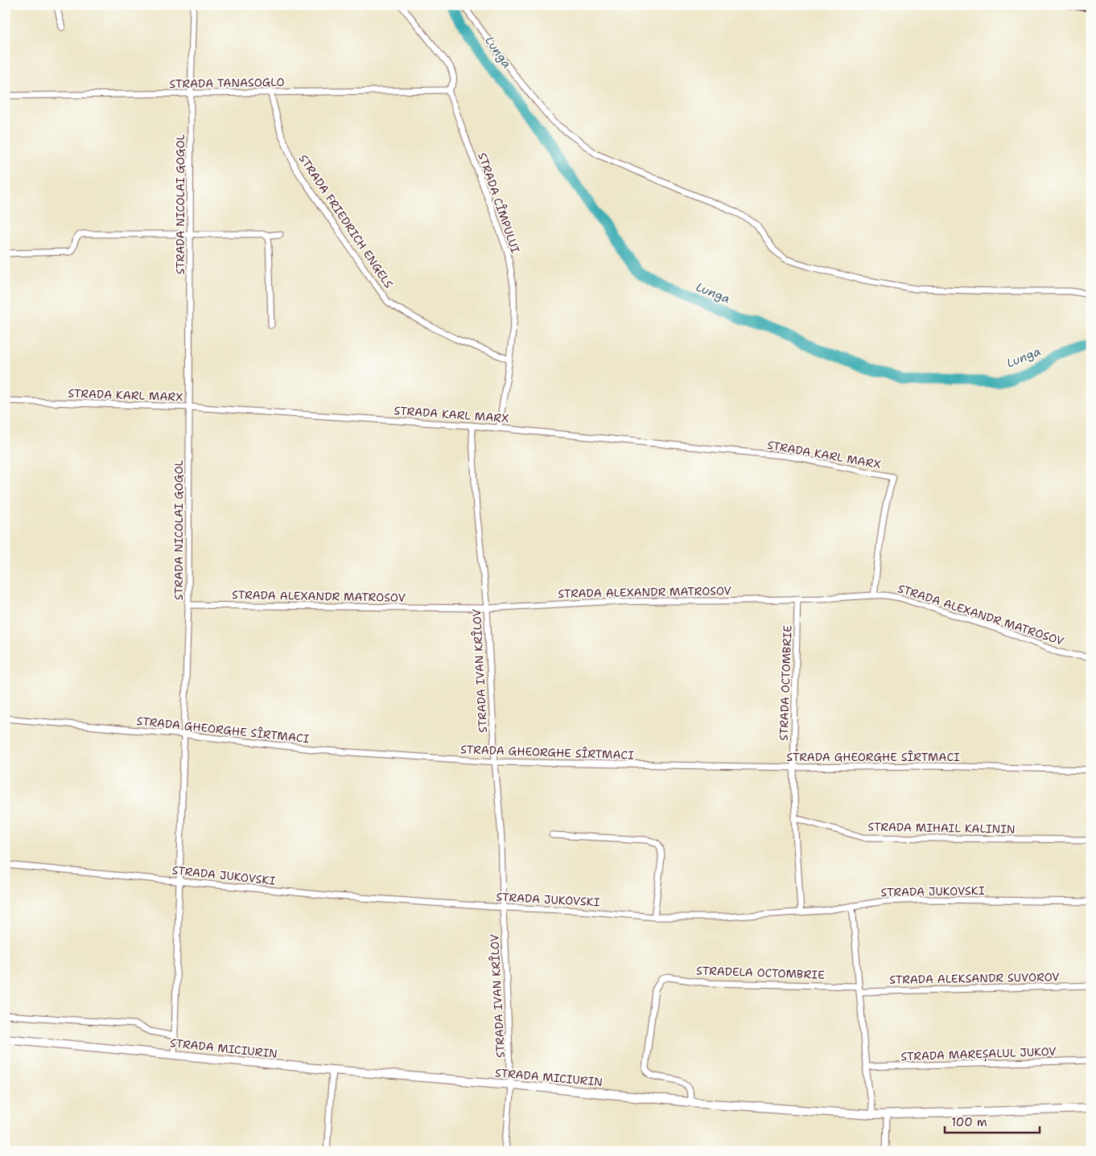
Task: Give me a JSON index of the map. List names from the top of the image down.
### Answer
{
  "streets": {
    "main road": ["STRADA MICIURIN"],
    "street": [
      "STRADA TANASOGLO",
      "STRADA CÎMPULUI",
      "STRADA NICOLAI GOGOL",
      "STRADA FRIEDRICH ENGELS",
      "STRADA KARL MARX",
      "STRADA ALEXANDR MATROSOV",
      "STRADA IVAN KRÎLOV",
      "STRADA OCTOMBRIE",
      "STRADA GHEORGHE SÎRTMACI",
      "STRADA MIHAIL KALININ",
      "STRADA JUKOVSKI",
      "STRADELA OCTOMBRIE",
      "STRADA ALEKSANDR SUVOROV",
      "STRADA MAREȘALUL JUKOV"
    ]
  },
  "crossings": [
    ["STRADA TANASOGLO", "STRADA CÎMPULUI"],
    ["STRADA TANASOGLO", "STRADA NICOLAI GOGOL"],
    ["STRADA TANASOGLO", "STRADA FRIEDRICH ENGELS"],
    ["STRADA CÎMPULUI", "STRADA FRIEDRICH ENGELS"],
    ["STRADA CÎMPULUI", "STRADA KARL MARX"],
    ["STRADA NICOLAI GOGOL", "STRADA KARL MARX"],
    ["STRADA NICOLAI GOGOL", "STRADA ALEXANDR MATROSOV"],
    ["STRADA NICOLAI GOGOL", "STRADA GHEORGHE SÎRTMACI"],
    ["STRADA NICOLAI GOGOL", "STRADA JUKOVSKI"],
    ["STRADA NICOLAI GOGOL", "STRADA MICIURIN"],
    ["STRADA KARL MARX", "STRADA ALEXANDR MATROSOV"],
    ["STRADA KARL MARX", "STRADA IVAN KRÎLOV"],
    ["STRADA ALEXANDR MATROSOV", "STRADA IVAN KRÎLOV"],
    ["STRADA ALEXANDR MATROSOV", "STRADA OCTOMBRIE"],
    ["STRADA IVAN KRÎLOV", "STRADA GHEORGHE SÎRTMACI"],
    ["STRADA IVAN KRÎLOV", "STRADA JUKOVSKI"],
    ["STRADA IVAN KRÎLOV", "STRADA MICIURIN"],
    ["STRADA OCTOMBRIE", "STRADA GHEORGHE SÎRTMACI"],
    ["STRADA OCTOMBRIE", "STRADA MIHAIL KALININ"],
    ["STRADA OCTOMBRIE", "STRADA JUKOVSKI"],
    ["STRADELA OCTOMBRIE", "STRADA ALEKSANDR SUVOROV"],
    ["STRADELA OCTOMBRIE", "STRADA MICIURIN"]
  ],
  "water": ["Lunga"],
  "scale_bar": "100 m"
}
